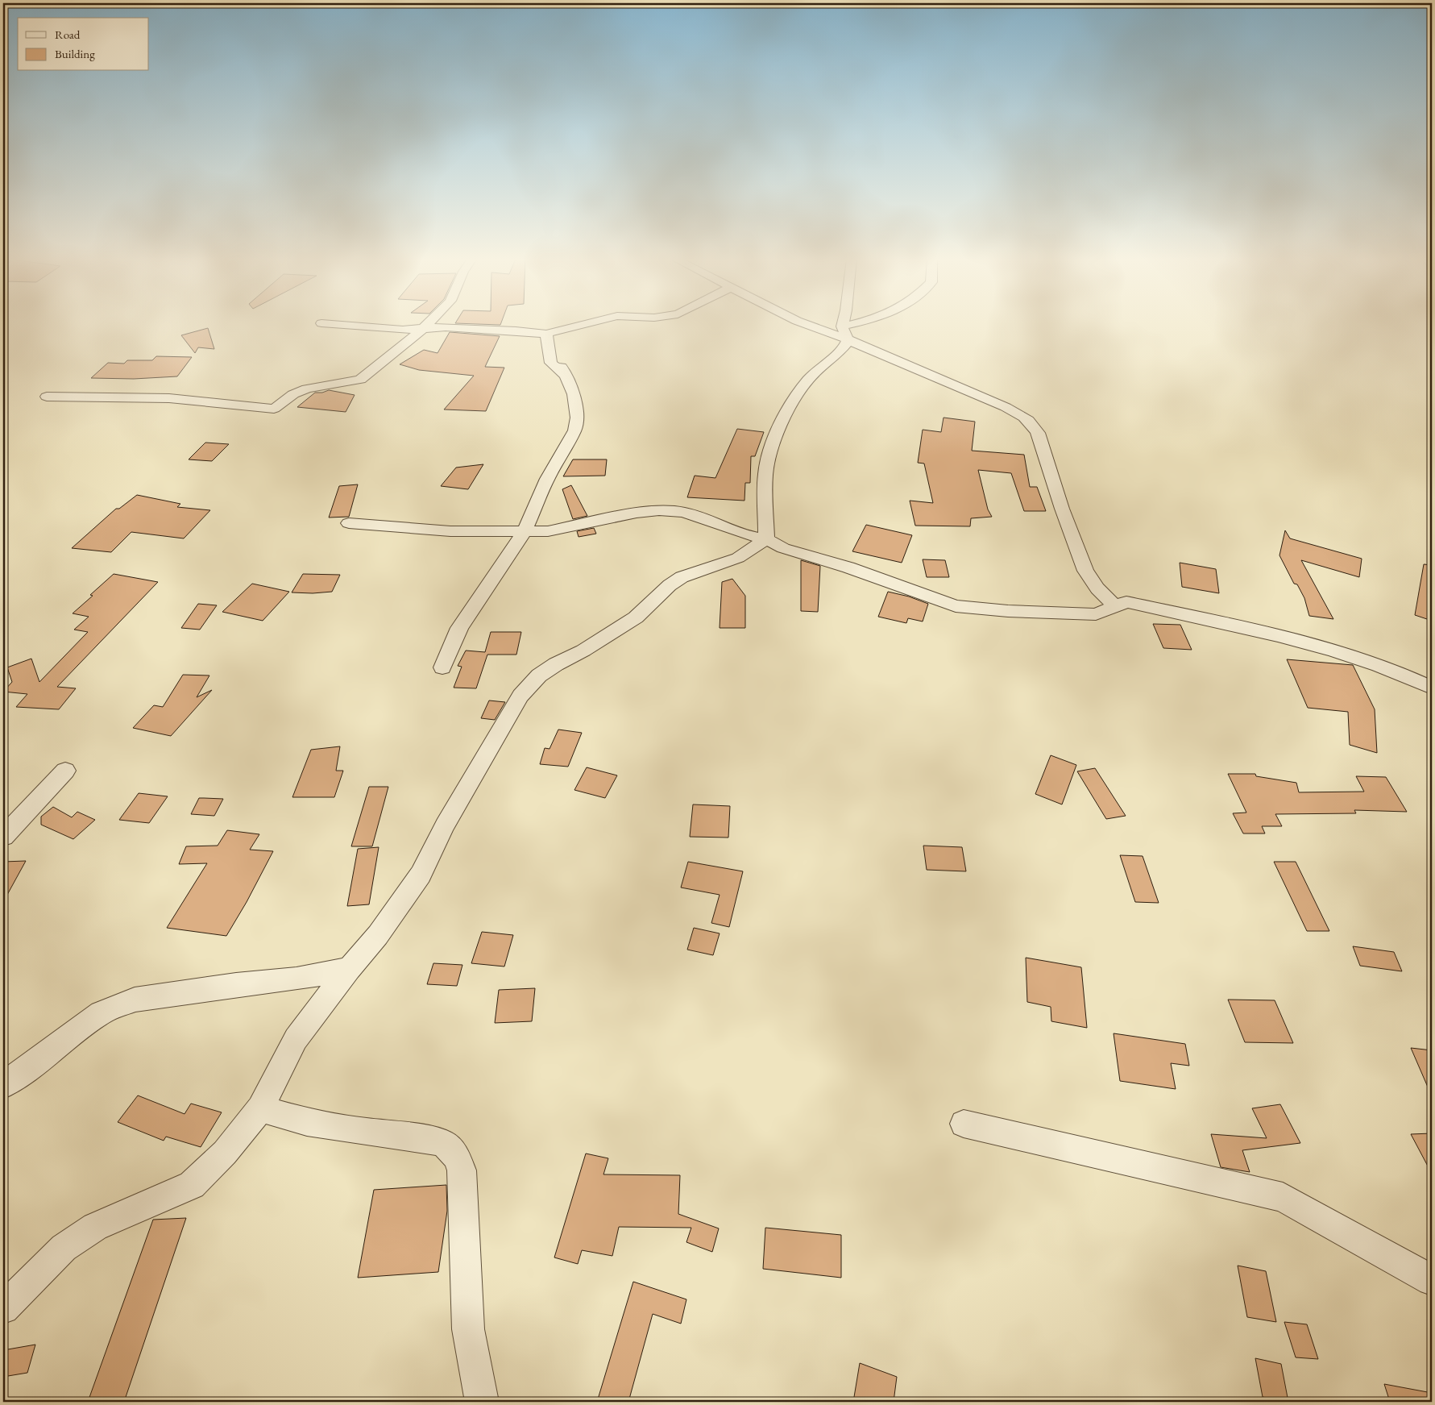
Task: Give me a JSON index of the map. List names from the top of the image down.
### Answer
{
  "legend": ["Road", "Building"]
}
